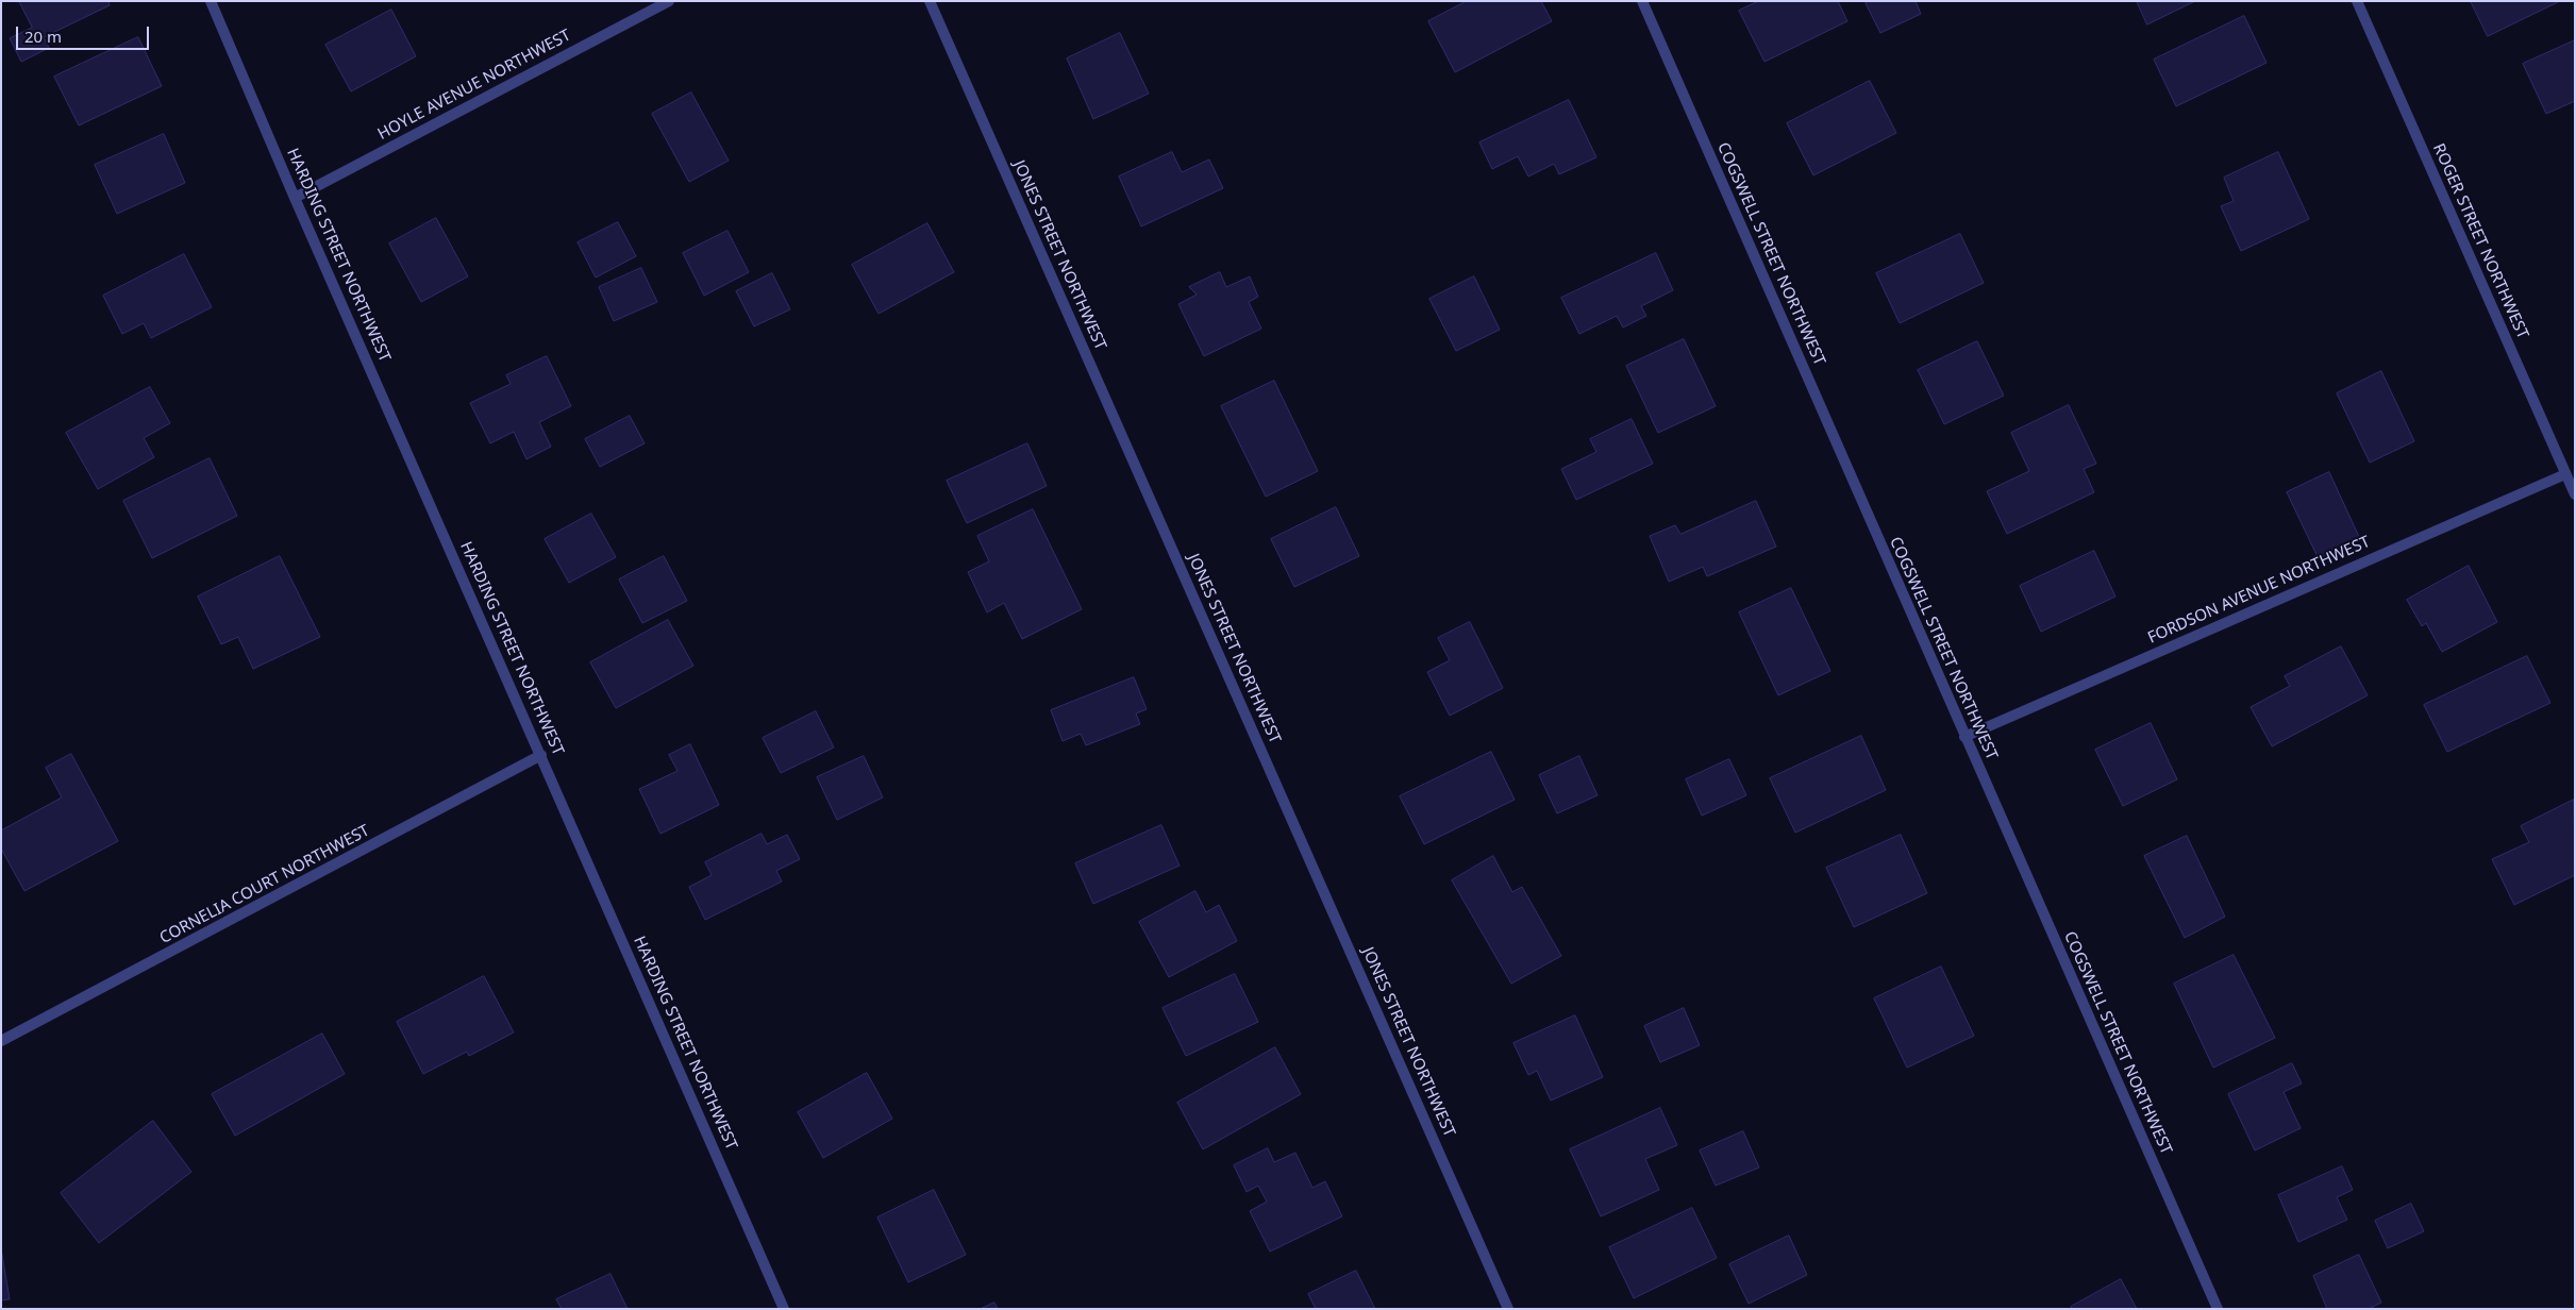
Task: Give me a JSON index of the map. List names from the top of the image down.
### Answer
{
  "streets": {
    "street": [
      "HOYLE AVENUE NORTHWEST",
      "ROGER STREET NORTHWEST",
      "COGSWELL STREET NORTHWEST",
      "HARDING STREET NORTHWEST",
      "JONES STREET NORTHWEST",
      "FORDSON AVENUE NORTHWEST",
      "CORNELIA COURT NORTHWEST"
    ]
  },
  "crossings": [
    ["HOYLE AVENUE NORTHWEST", "HARDING STREET NORTHWEST"],
    ["ROGER STREET NORTHWEST", "FORDSON AVENUE NORTHWEST"],
    ["COGSWELL STREET NORTHWEST", "FORDSON AVENUE NORTHWEST"],
    ["HARDING STREET NORTHWEST", "CORNELIA COURT NORTHWEST"]
  ],
  "scale_bar": "20 m"
}
